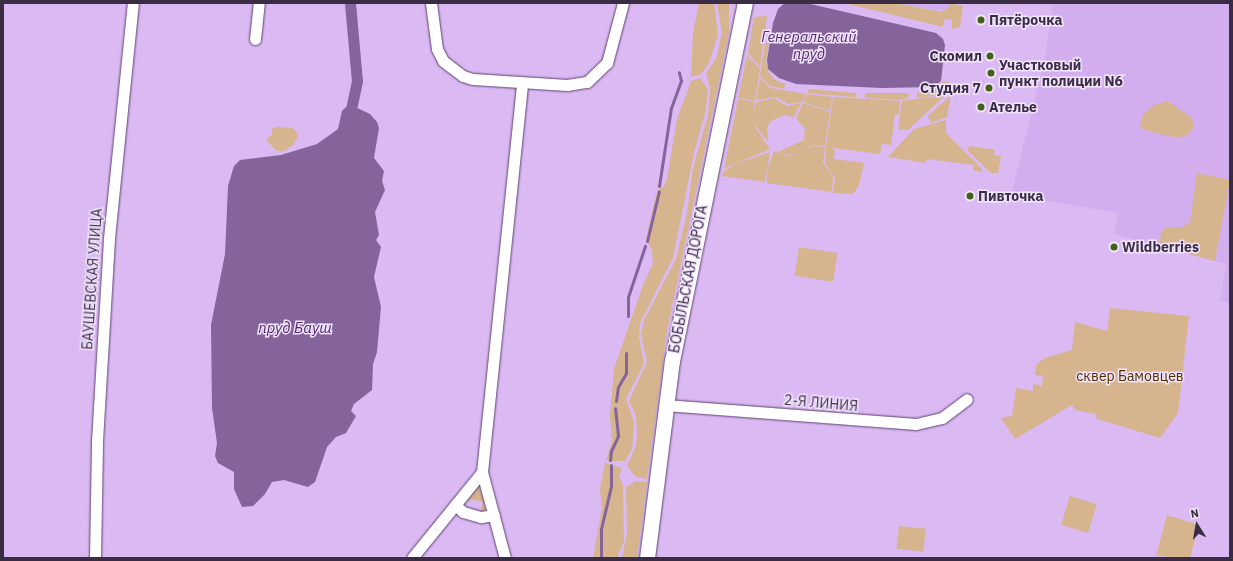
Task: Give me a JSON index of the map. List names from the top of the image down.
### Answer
{
  "streets": {
    "street": ["БАУШЕВСКАЯ УЛИЦА", "БОБЫЛЬСКАЯ ДОРОГА", "2-Я ЛИНИЯ"]
  },
  "crossings": [
    ["БОБЫЛЬСКАЯ ДОРОГА", "2-Я ЛИНИЯ"]
  ],
  "water": ["Генеральский пруд", "пруд Бауш"],
  "parks": ["сквер Бамовцев"],
  "places": [
    "Пятёрочка",
    "Скомил",
    "Участковый пункт полиции N6",
    "Студия 7",
    "Ателье",
    "Пивточка",
    "Wildberries"
  ],
  "north": "top"
}
